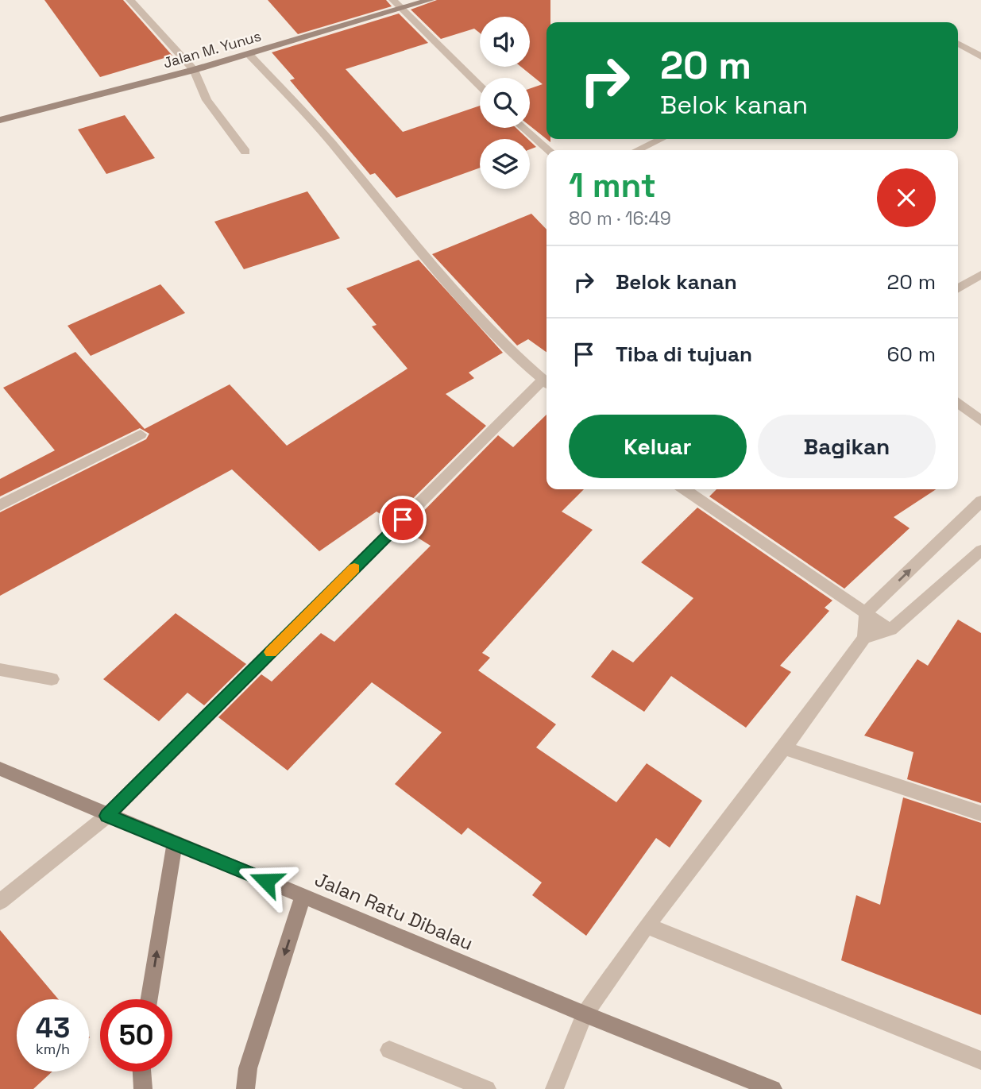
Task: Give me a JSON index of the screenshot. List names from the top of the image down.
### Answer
{
  "streets": {
    "street": ["Jalan M. Yunus", "Jalan Ratu Dibalau"]
  },
  "page": {
    "turn": ["20 m", "Belok kanan"],
    "heading": ["1 mnt", "80 m · 16:49"],
    "list": [
      {
        "name": "Belok kanan",
        "value": "20 m"
      },
      {
        "name": "Tiba di tujuan",
        "value": "60 m"
      }
    ],
    "buttons": ["Keluar", "Bagikan"],
    "speed": "43 km/h",
    "limit": "50"
  }
}
